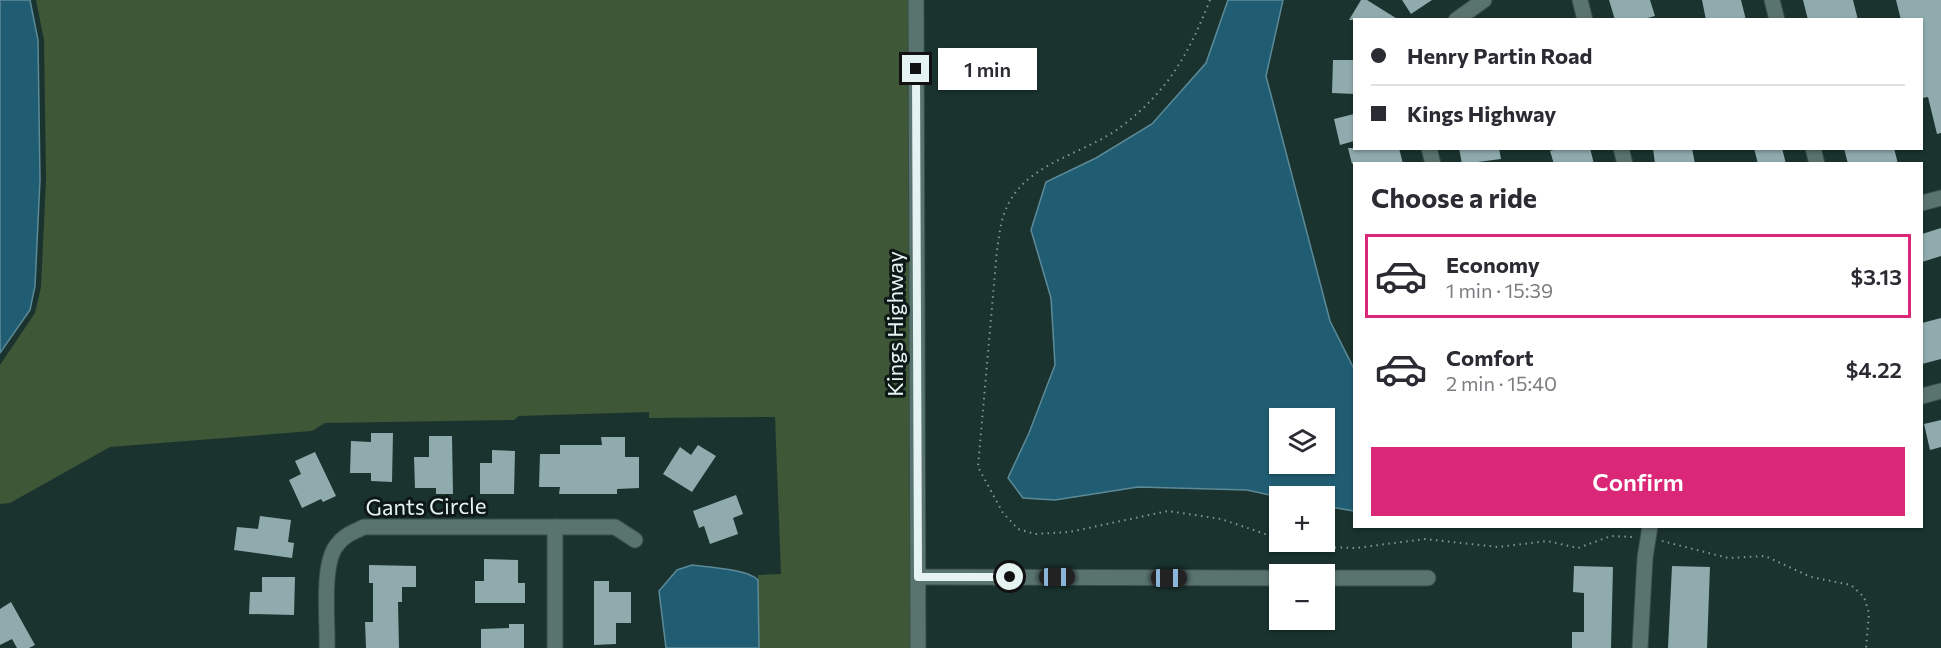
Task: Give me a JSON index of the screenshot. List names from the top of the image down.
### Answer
{
  "streets": {
    "street": ["Kings Highway", "Gants Circle"]
  },
  "page": {
    "banner": ["Henry Partin Road", "Kings Highway"],
    "bubble": "1 min",
    "heading": "Choose a ride",
    "list": [
      {
        "name": "Economy",
        "note": "1 min · 15:39",
        "value": "$3.13"
      },
      {
        "name": "Comfort",
        "note": "2 min · 15:40",
        "value": "$4.22"
      }
    ],
    "map_buttons": ["+", "−"],
    "buttons": "Confirm"
  }
}
